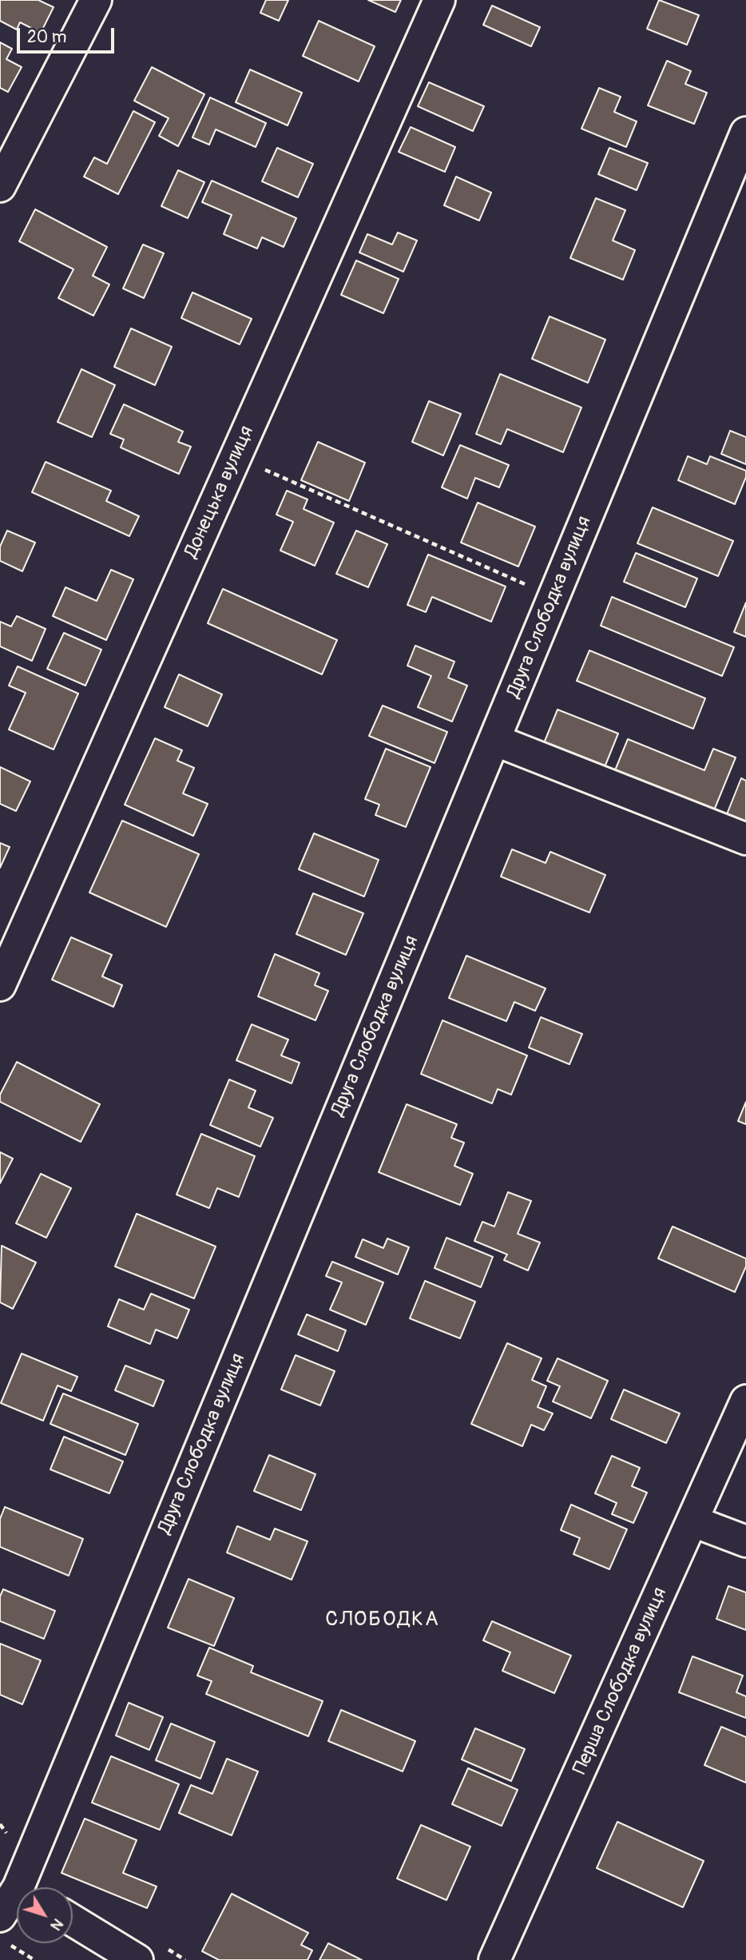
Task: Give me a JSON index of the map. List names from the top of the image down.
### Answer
{
  "streets": {
    "street": ["Донецька вулиця", "Друга Слободка вулиця", "Перша Слободка вулиця"]
  },
  "districts": ["СЛОБОДКА"],
  "scale_bar": "20 m",
  "north": "bottom right"
}
